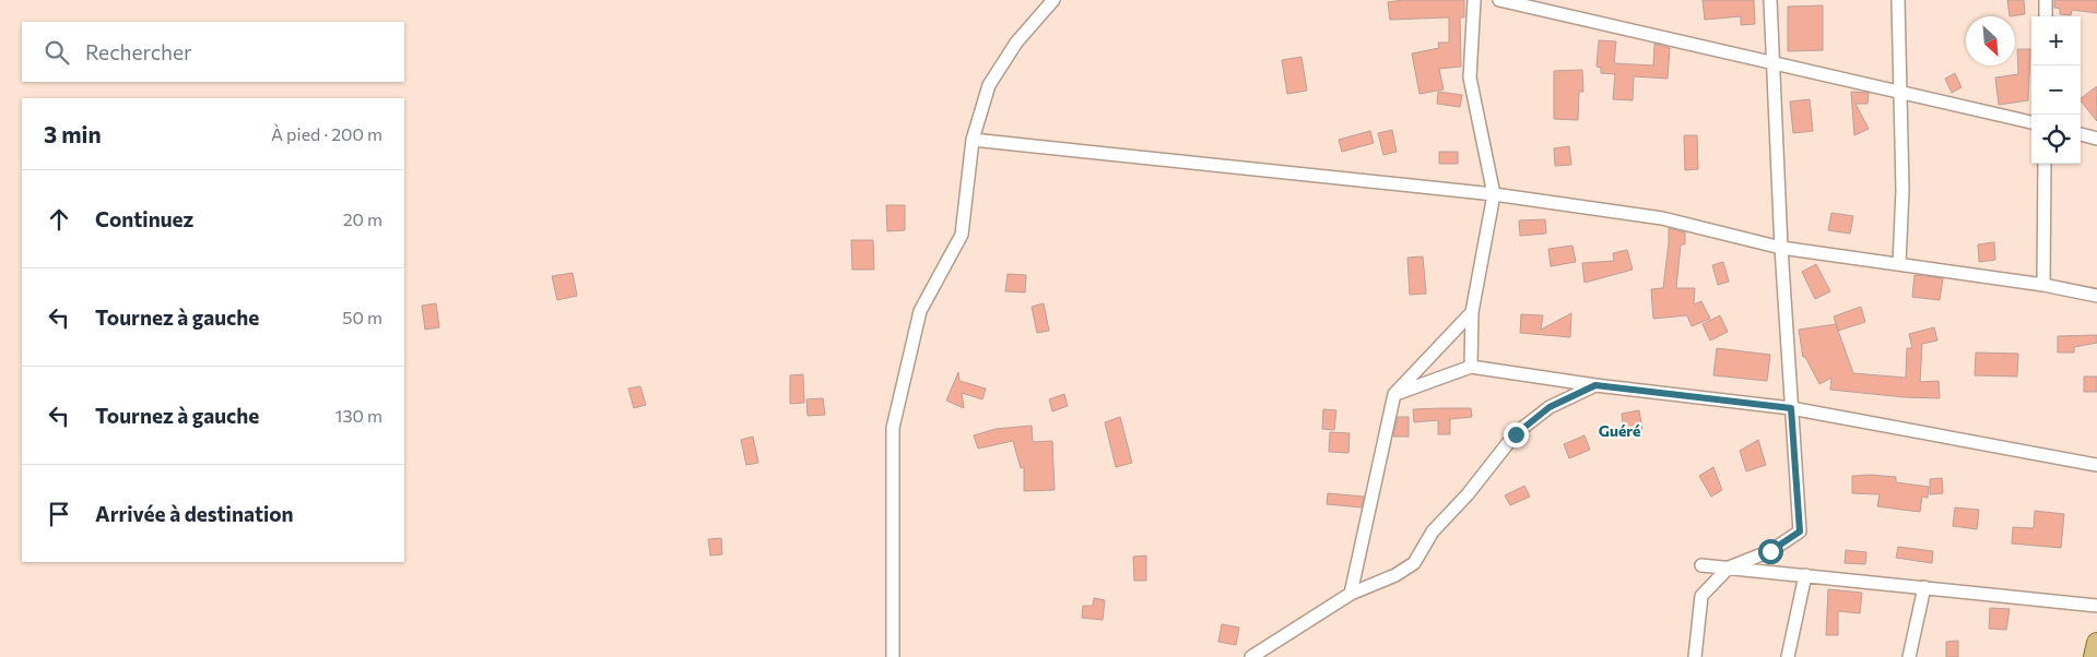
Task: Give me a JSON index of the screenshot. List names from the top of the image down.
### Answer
{
  "districts": ["Guéré"],
  "north": "bottom right",
  "page": {
    "map_buttons": ["+", "−"],
    "search": "Rechercher",
    "heading": ["3 min", "À pied · 200 m"],
    "list": [
      ["Continuez", "20 m"],
      ["Tournez à gauche", "50 m"],
      ["Tournez à gauche", "130 m"],
      "Arrivée à destination"
    ]
  }
}
